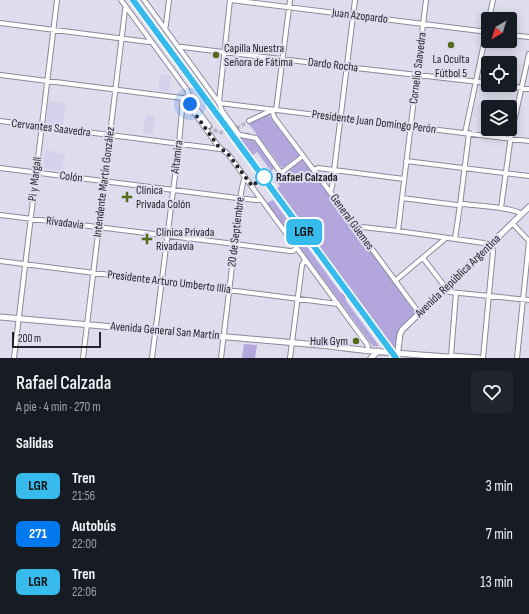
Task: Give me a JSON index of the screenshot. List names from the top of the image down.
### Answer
{
  "streets": {
    "main road": ["Avenida República Argentina", "Avenida General San Martín"],
    "street": [
      "Juan Azopardo",
      "Dardo Rocha",
      "Cornelio Saavedra",
      "Presidente Juan Domingo Perón",
      "Cervantes Saavedra",
      "Altamira",
      "Colón",
      "Pi y Margall",
      "Intendente Martín González",
      "General Güemes",
      "Rivadavia",
      "20 de Septiembre",
      "Presidente Arturo Umberto Illia"
    ]
  },
  "crossings": [
    ["Juan Azopardo", "Cornelio Saavedra"],
    ["Dardo Rocha", "Cornelio Saavedra"],
    ["Cornelio Saavedra", "Presidente Juan Domingo Perón"],
    ["Presidente Juan Domingo Perón", "General Güemes"],
    ["Cervantes Saavedra", "Altamira"],
    ["Cervantes Saavedra", "Pi y Margall"],
    ["Cervantes Saavedra", "Intendente Martín González"],
    ["Altamira", "Colón"],
    ["Altamira", "Rivadavia"],
    ["Altamira", "Presidente Arturo Umberto Illia"],
    ["Altamira", "Avenida General San Martín"],
    ["Colón", "Pi y Margall"],
    ["Colón", "Intendente Martín González"],
    ["Colón", "20 de Septiembre"],
    ["Pi y Margall", "Rivadavia"],
    ["Pi y Margall", "Presidente Arturo Umberto Illia"],
    ["Pi y Margall", "Avenida General San Martín"],
    ["Intendente Martín González", "Rivadavia"],
    ["Intendente Martín González", "Presidente Arturo Umberto Illia"],
    ["Intendente Martín González", "Avenida General San Martín"],
    ["General Güemes", "Avenida República Argentina"],
    ["Rivadavia", "20 de Septiembre"],
    ["20 de Septiembre", "Presidente Arturo Umberto Illia"],
    ["20 de Septiembre", "Avenida General San Martín"],
    ["Avenida República Argentina", "Avenida General San Martín"]
  ],
  "places": {
    "other": [
      "La Oculta Fútbol 5",
      "Capilla Nuestra Señora de Fátima",
      "Rafael Calzada",
      "Hulk Gym"
    ],
    "health": ["Clínica Privada Colón", "Clínica Privada Rivadavia"]
  },
  "scale_bar": "200 m",
  "north": "bottom left",
  "page": {
    "on_map": "LGR",
    "scale": "200 m",
    "heading": [
      ["Rafael Calzada", "A pie · 4 min · 270 m"],
      "Salidas"
    ],
    "list": [
      {
        "mark": "LGR",
        "name": "Tren",
        "note": "21:56",
        "value": "3 min"
      },
      {
        "mark": "271",
        "name": "Autobús",
        "note": "22:00",
        "value": "7 min"
      },
      {
        "mark": "LGR",
        "name": "Tren",
        "note": "22:06",
        "value": "13 min"
      }
    ]
  }
}
